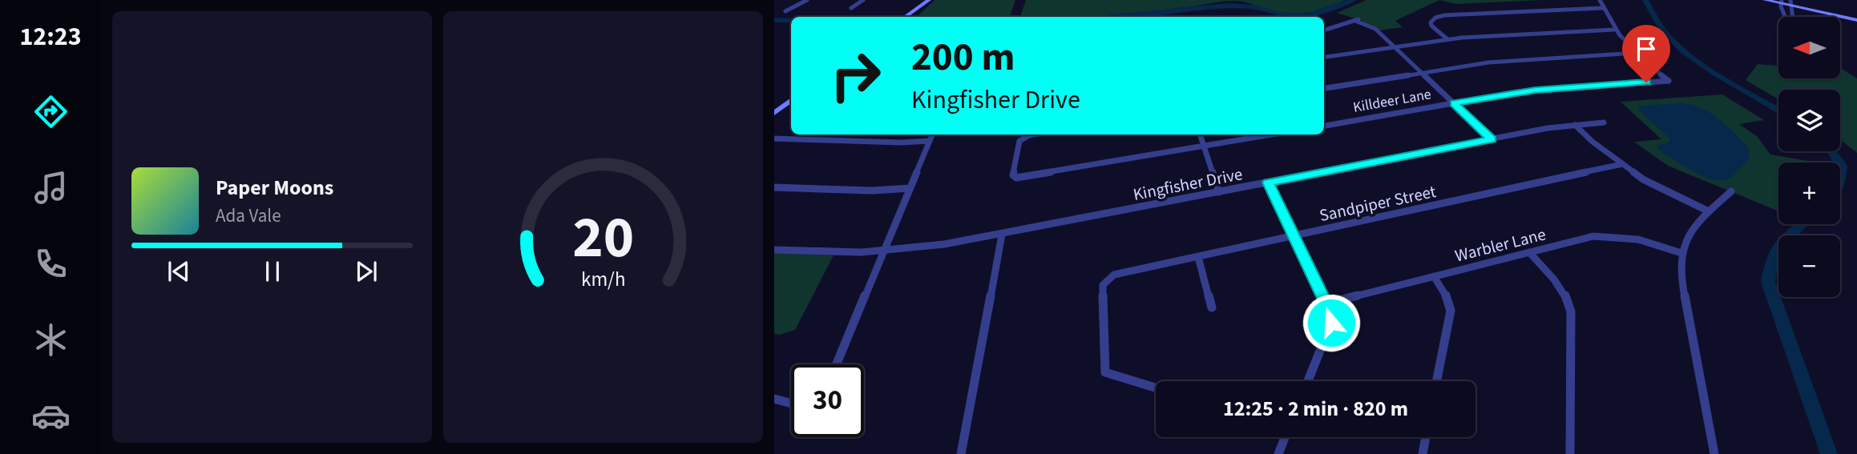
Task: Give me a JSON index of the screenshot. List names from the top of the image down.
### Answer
{
  "streets": {
    "street": [
      "Killdeer Lane",
      "Kingfisher Drive",
      "Sandpiper Street",
      "Warbler Lane"
    ]
  },
  "north": "left",
  "page": {
    "tabs": "12:23",
    "map_buttons": ["+", "−"],
    "turn": ["200 m", "Kingfisher Drive"],
    "song": ["Paper Moons", "Ada Vale"],
    "limit": "30",
    "trip": "12:25 · 2 min · 820 m",
    "gauge": ["20", "km/h"]
  }
}
